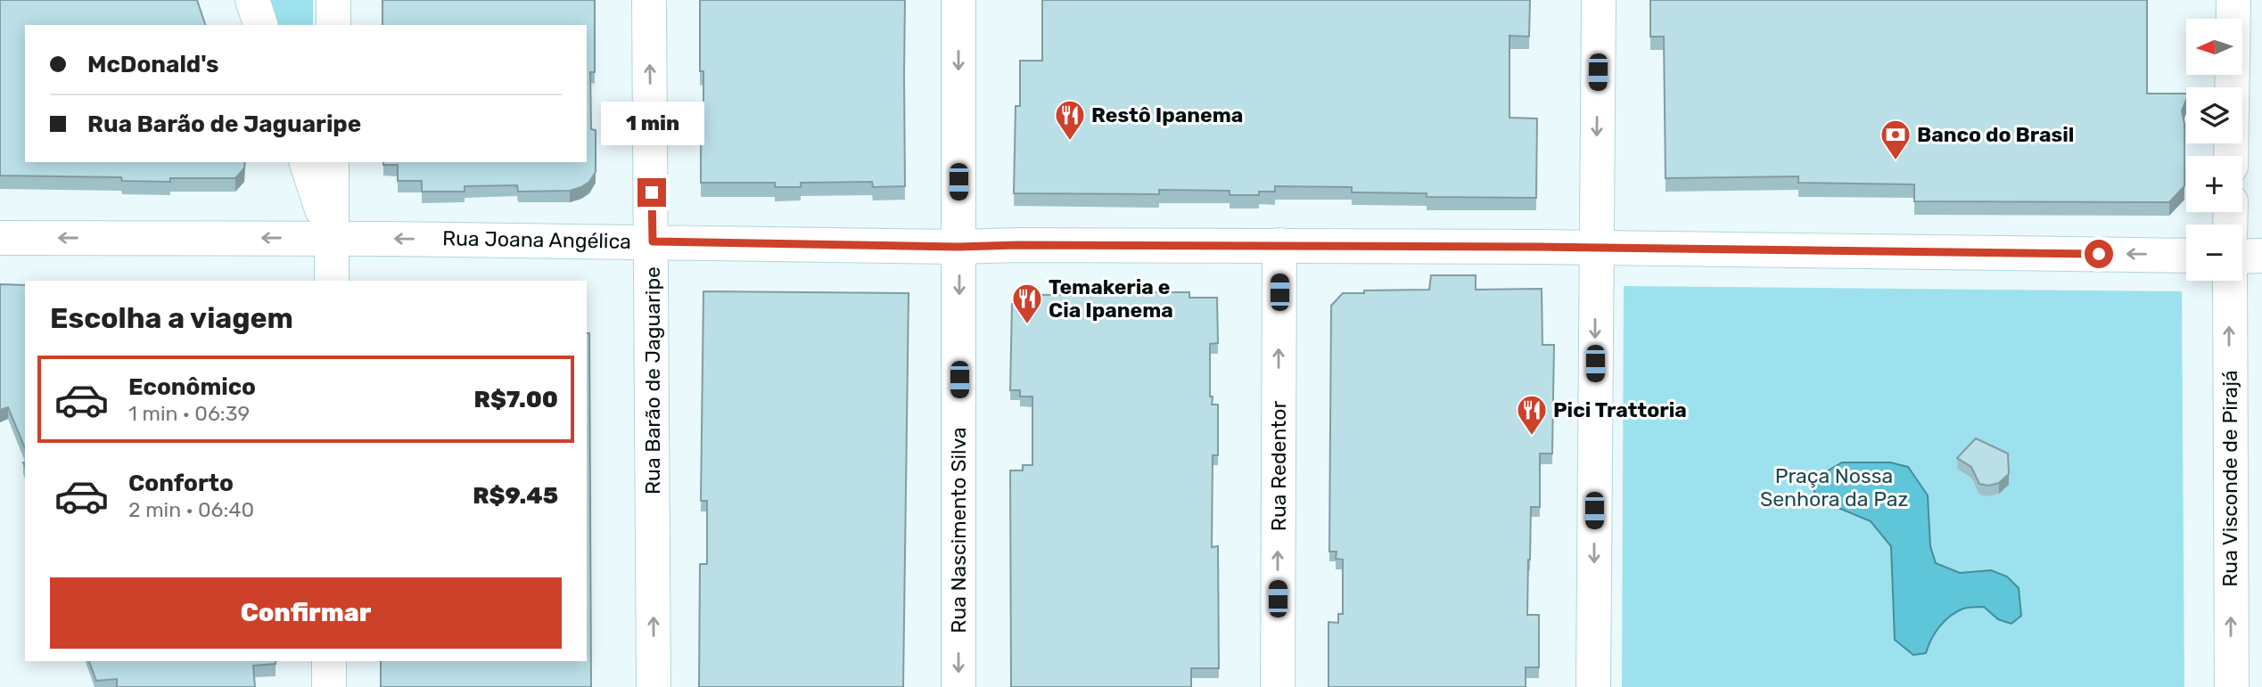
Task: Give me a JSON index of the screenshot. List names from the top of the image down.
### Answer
{
  "streets": {
    "street": [
      "Rua Joana Angélica",
      "Rua Barão de Jaguaripe",
      "Rua Redentor",
      "Rua Visconde de Pirajá",
      "Rua Nascimento Silva"
    ]
  },
  "crossings": [
    ["Rua Joana Angélica", "Rua Barão de Jaguaripe"],
    ["Rua Joana Angélica", "Rua Redentor"],
    ["Rua Joana Angélica", "Rua Nascimento Silva"]
  ],
  "one_way": [
    "Rua Joana Angélica",
    "Rua Barão de Jaguaripe",
    "Rua Redentor",
    "Rua Visconde de Pirajá",
    "Rua Nascimento Silva"
  ],
  "parks": ["Praça Nossa Senhora da Paz"],
  "places": {
    "restaurant": ["Restô Ipanema", "Temakeria e Cia Ipanema", "Pici Trattoria"],
    "bank": ["Banco do Brasil"]
  },
  "north": "left",
  "page": {
    "map_buttons": ["+", "−"],
    "banner": ["McDonald's", "Rua Barão de Jaguaripe"],
    "bubble": "1 min",
    "heading": "Escolha a viagem",
    "list": [
      {
        "name": "Econômico",
        "note": "1 min · 06:39",
        "value": "R$7.00"
      },
      {
        "name": "Conforto",
        "note": "2 min · 06:40",
        "value": "R$9.45"
      }
    ],
    "buttons": "Confirmar"
  }
}
